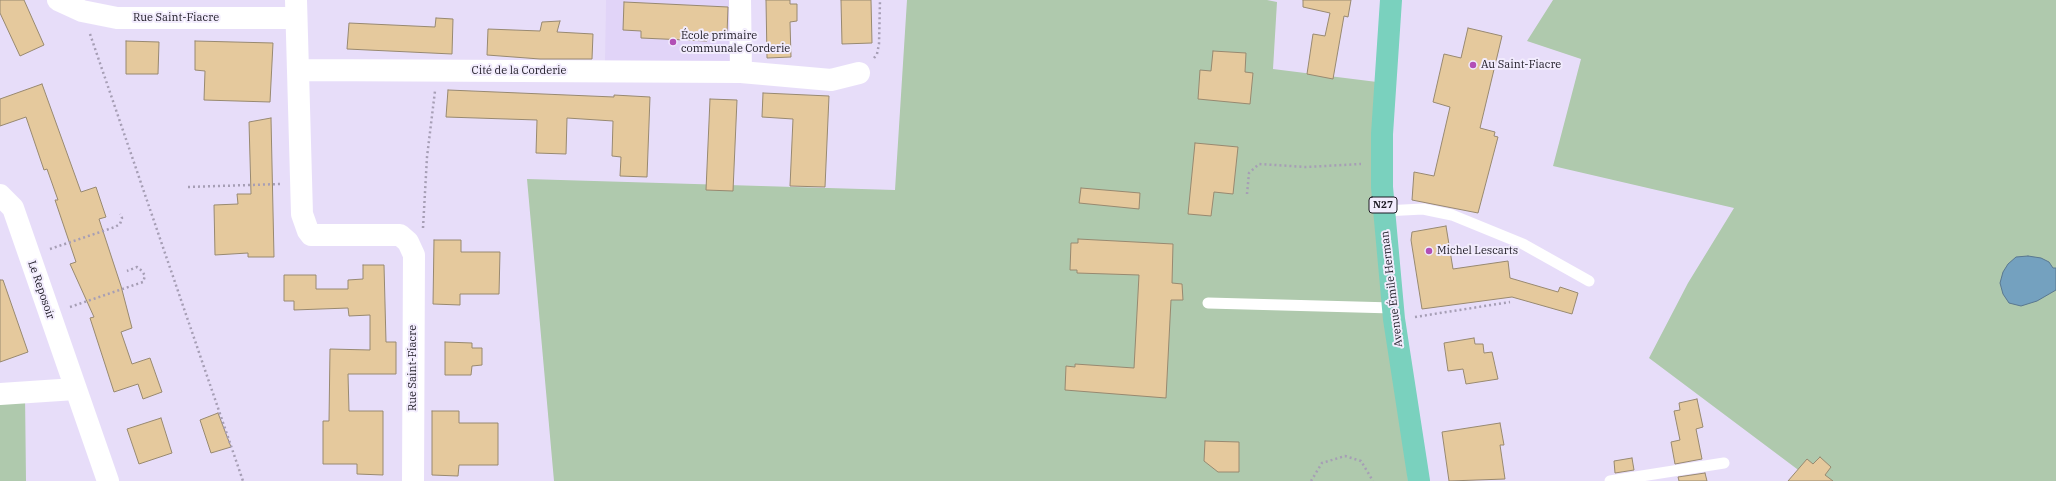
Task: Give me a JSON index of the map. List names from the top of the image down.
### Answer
{
  "streets": {
    "main road": ["N27", "Avenue Émile Herman"],
    "street": ["Rue Saint-Fiacre", "Cité de la Corderie", "Le Reposoir"]
  },
  "crossings": [
    ["Rue Saint-Fiacre", "Cité de la Corderie"]
  ],
  "places": ["École primaire communale Corderie", "Au Saint-Fiacre", "Michel Lescarts"]
}
